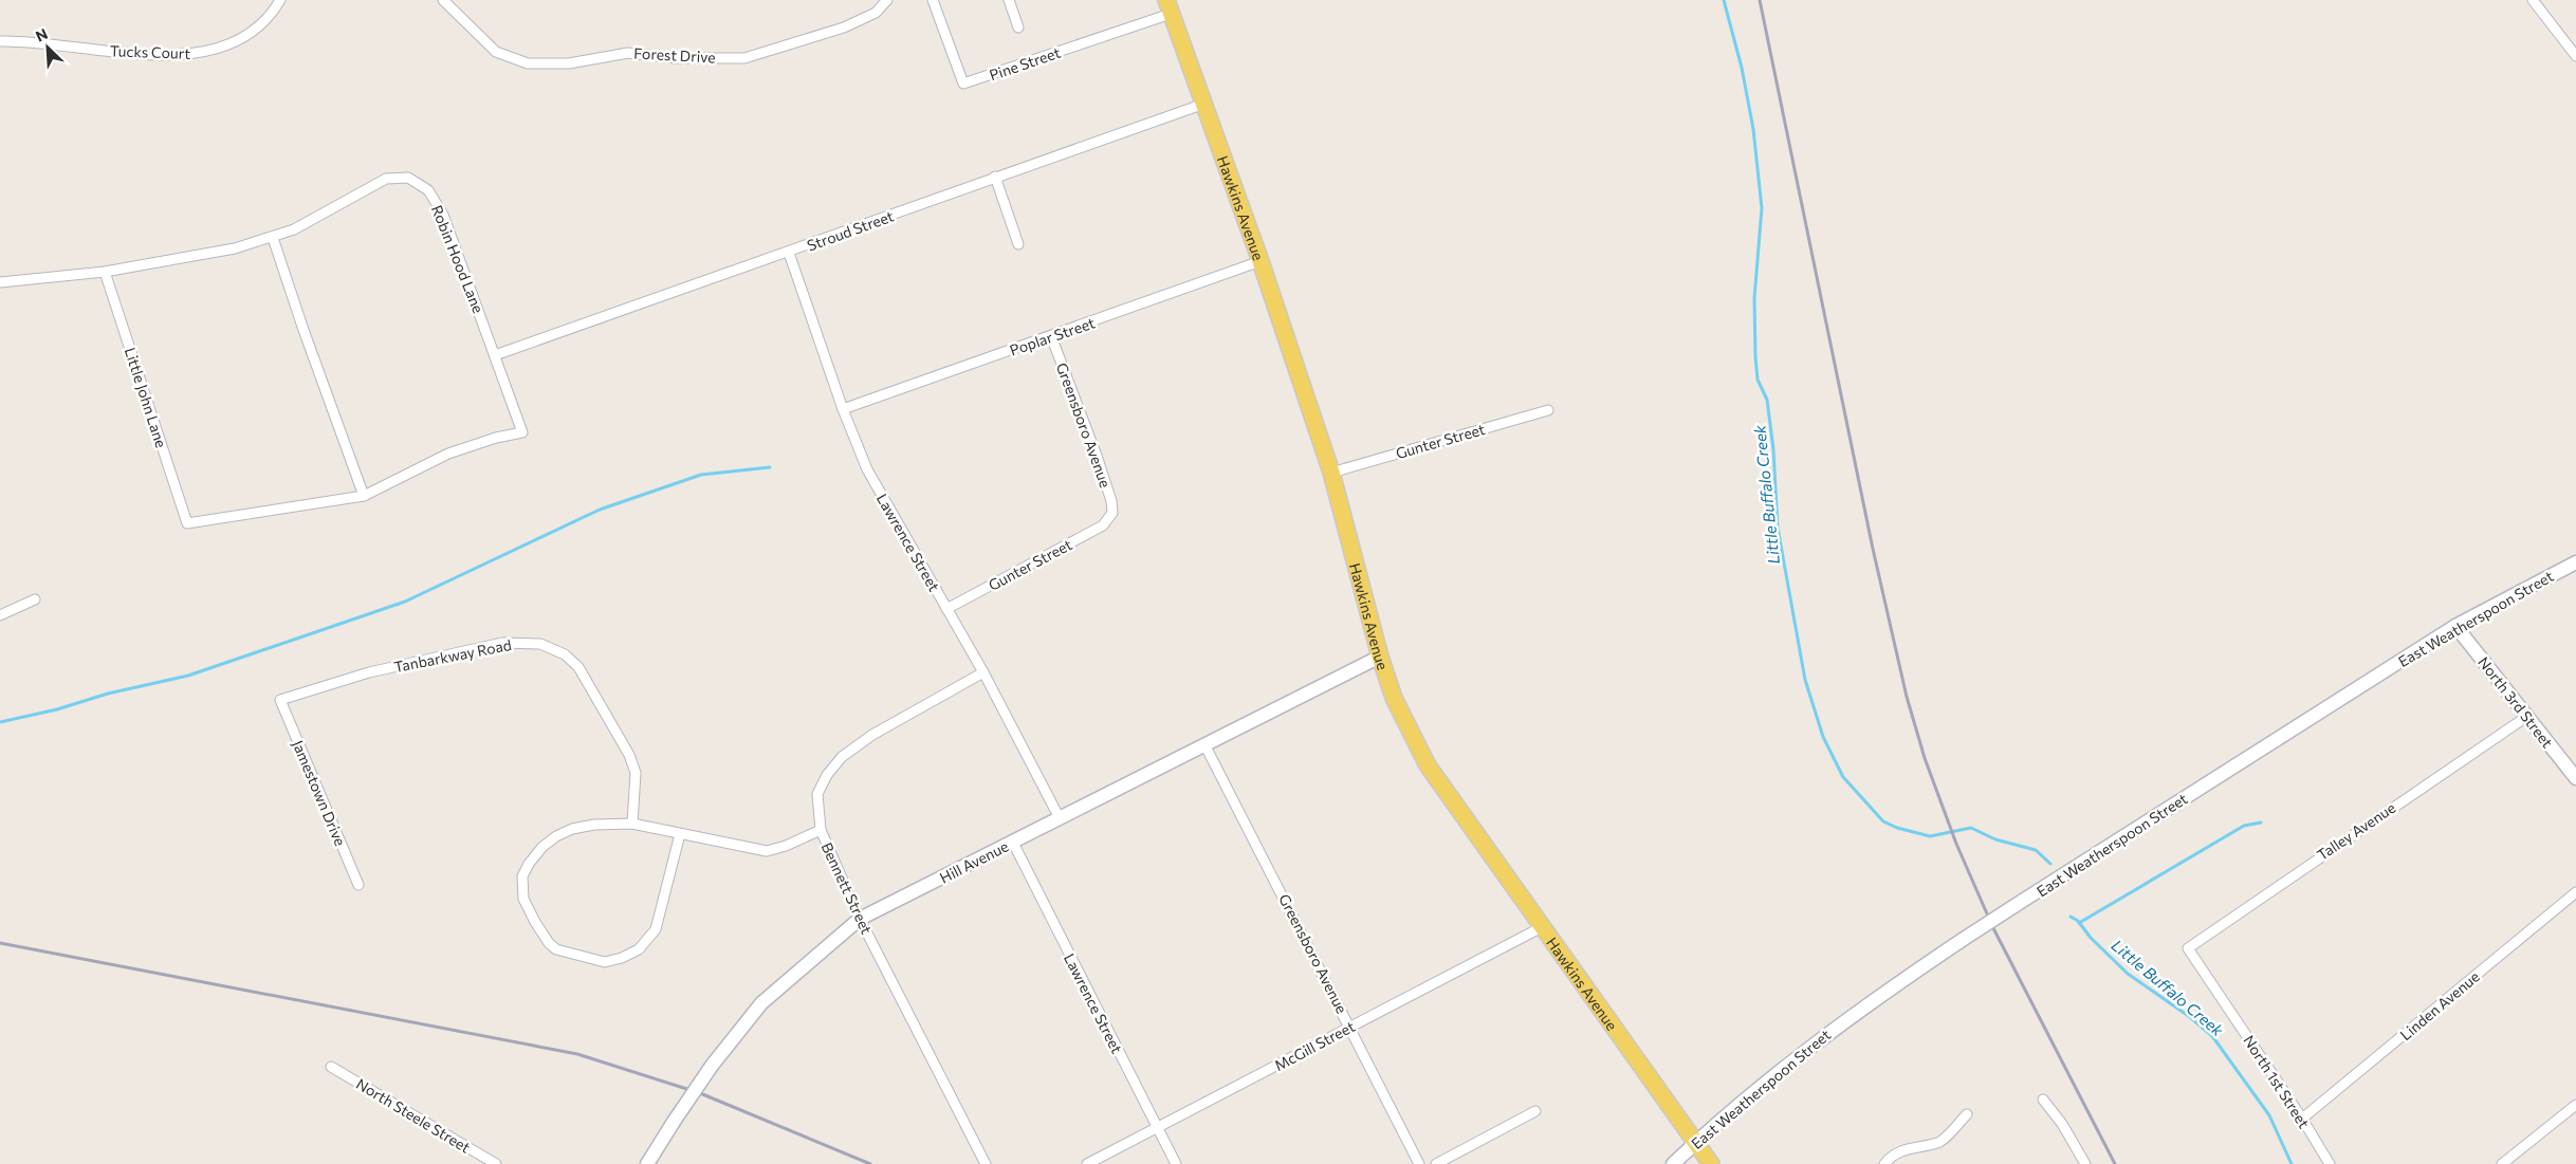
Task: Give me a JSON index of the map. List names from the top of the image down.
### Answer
{
  "streets": {
    "main road": ["Hawkins Avenue"],
    "street": [
      "Tucks Court",
      "Forest Drive",
      "Pine Street",
      "Stroud Street",
      "Robin Hood Lane",
      "Poplar Street",
      "Little John Lane",
      "Greensboro Avenue",
      "Gunter Street",
      "Lawrence Street",
      "East Weatherspoon Street",
      "Tanbarkway Road",
      "North 3rd Street",
      "Jamestown Drive",
      "Talley Avenue",
      "Hill Avenue",
      "Bennett Street",
      "Linden Avenue",
      "McGill Street",
      "North 1st Street",
      "North Steele Street"
    ]
  },
  "crossings": [
    ["Pine Street", "Hawkins Avenue"],
    ["Hawkins Avenue", "Stroud Street"],
    ["Hawkins Avenue", "Poplar Street"],
    ["Hawkins Avenue", "Gunter Street"],
    ["Hawkins Avenue", "East Weatherspoon Street"],
    ["Hawkins Avenue", "Hill Avenue"],
    ["Hawkins Avenue", "McGill Street"],
    ["Stroud Street", "Robin Hood Lane"],
    ["Stroud Street", "Lawrence Street"],
    ["Robin Hood Lane", "Little John Lane"],
    ["Poplar Street", "Greensboro Avenue"],
    ["Poplar Street", "Lawrence Street"],
    ["Greensboro Avenue", "Gunter Street"],
    ["Greensboro Avenue", "Hill Avenue"],
    ["Greensboro Avenue", "McGill Street"],
    ["Gunter Street", "Lawrence Street"],
    ["Lawrence Street", "Hill Avenue"],
    ["Lawrence Street", "Bennett Street"],
    ["Lawrence Street", "McGill Street"],
    ["East Weatherspoon Street", "North 3rd Street"],
    ["Tanbarkway Road", "Jamestown Drive"],
    ["North 3rd Street", "Talley Avenue"],
    ["Talley Avenue", "North 1st Street"],
    ["Hill Avenue", "Bennett Street"],
    ["Linden Avenue", "North 1st Street"]
  ],
  "water": ["Little Buffalo Creek"],
  "north": "top left"
}
